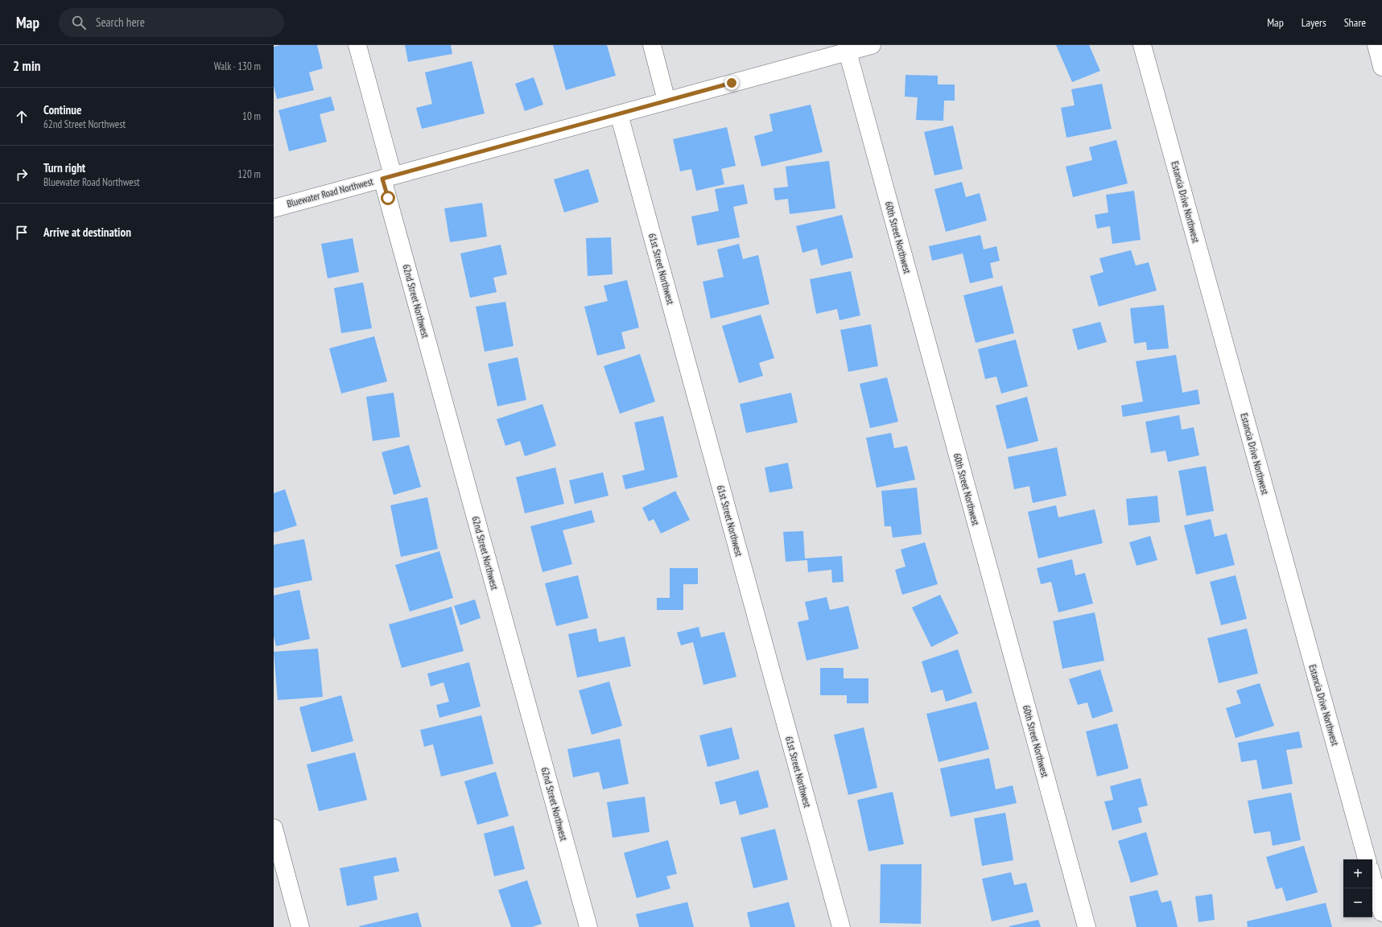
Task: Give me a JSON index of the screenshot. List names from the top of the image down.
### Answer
{
  "streets": {
    "street": [
      "Bluewater Road Northwest",
      "Estancia Drive Northwest",
      "60th Street Northwest",
      "61st Street Northwest",
      "62nd Street Northwest"
    ]
  },
  "crossings": [
    ["Bluewater Road Northwest", "60th Street Northwest"],
    ["Bluewater Road Northwest", "61st Street Northwest"],
    ["Bluewater Road Northwest", "62nd Street Northwest"]
  ],
  "page": {
    "header": "Map",
    "search": "Search here",
    "nav": ["Map", "Layers", "Share"],
    "heading": ["2 min", "Walk · 130 m"],
    "list": [
      ["Continue", "62nd Street Northwest", "10 m"],
      ["Turn right", "Bluewater Road Northwest", "120 m"],
      "Arrive at destination"
    ],
    "map_buttons": ["+", "−"]
  }
}
